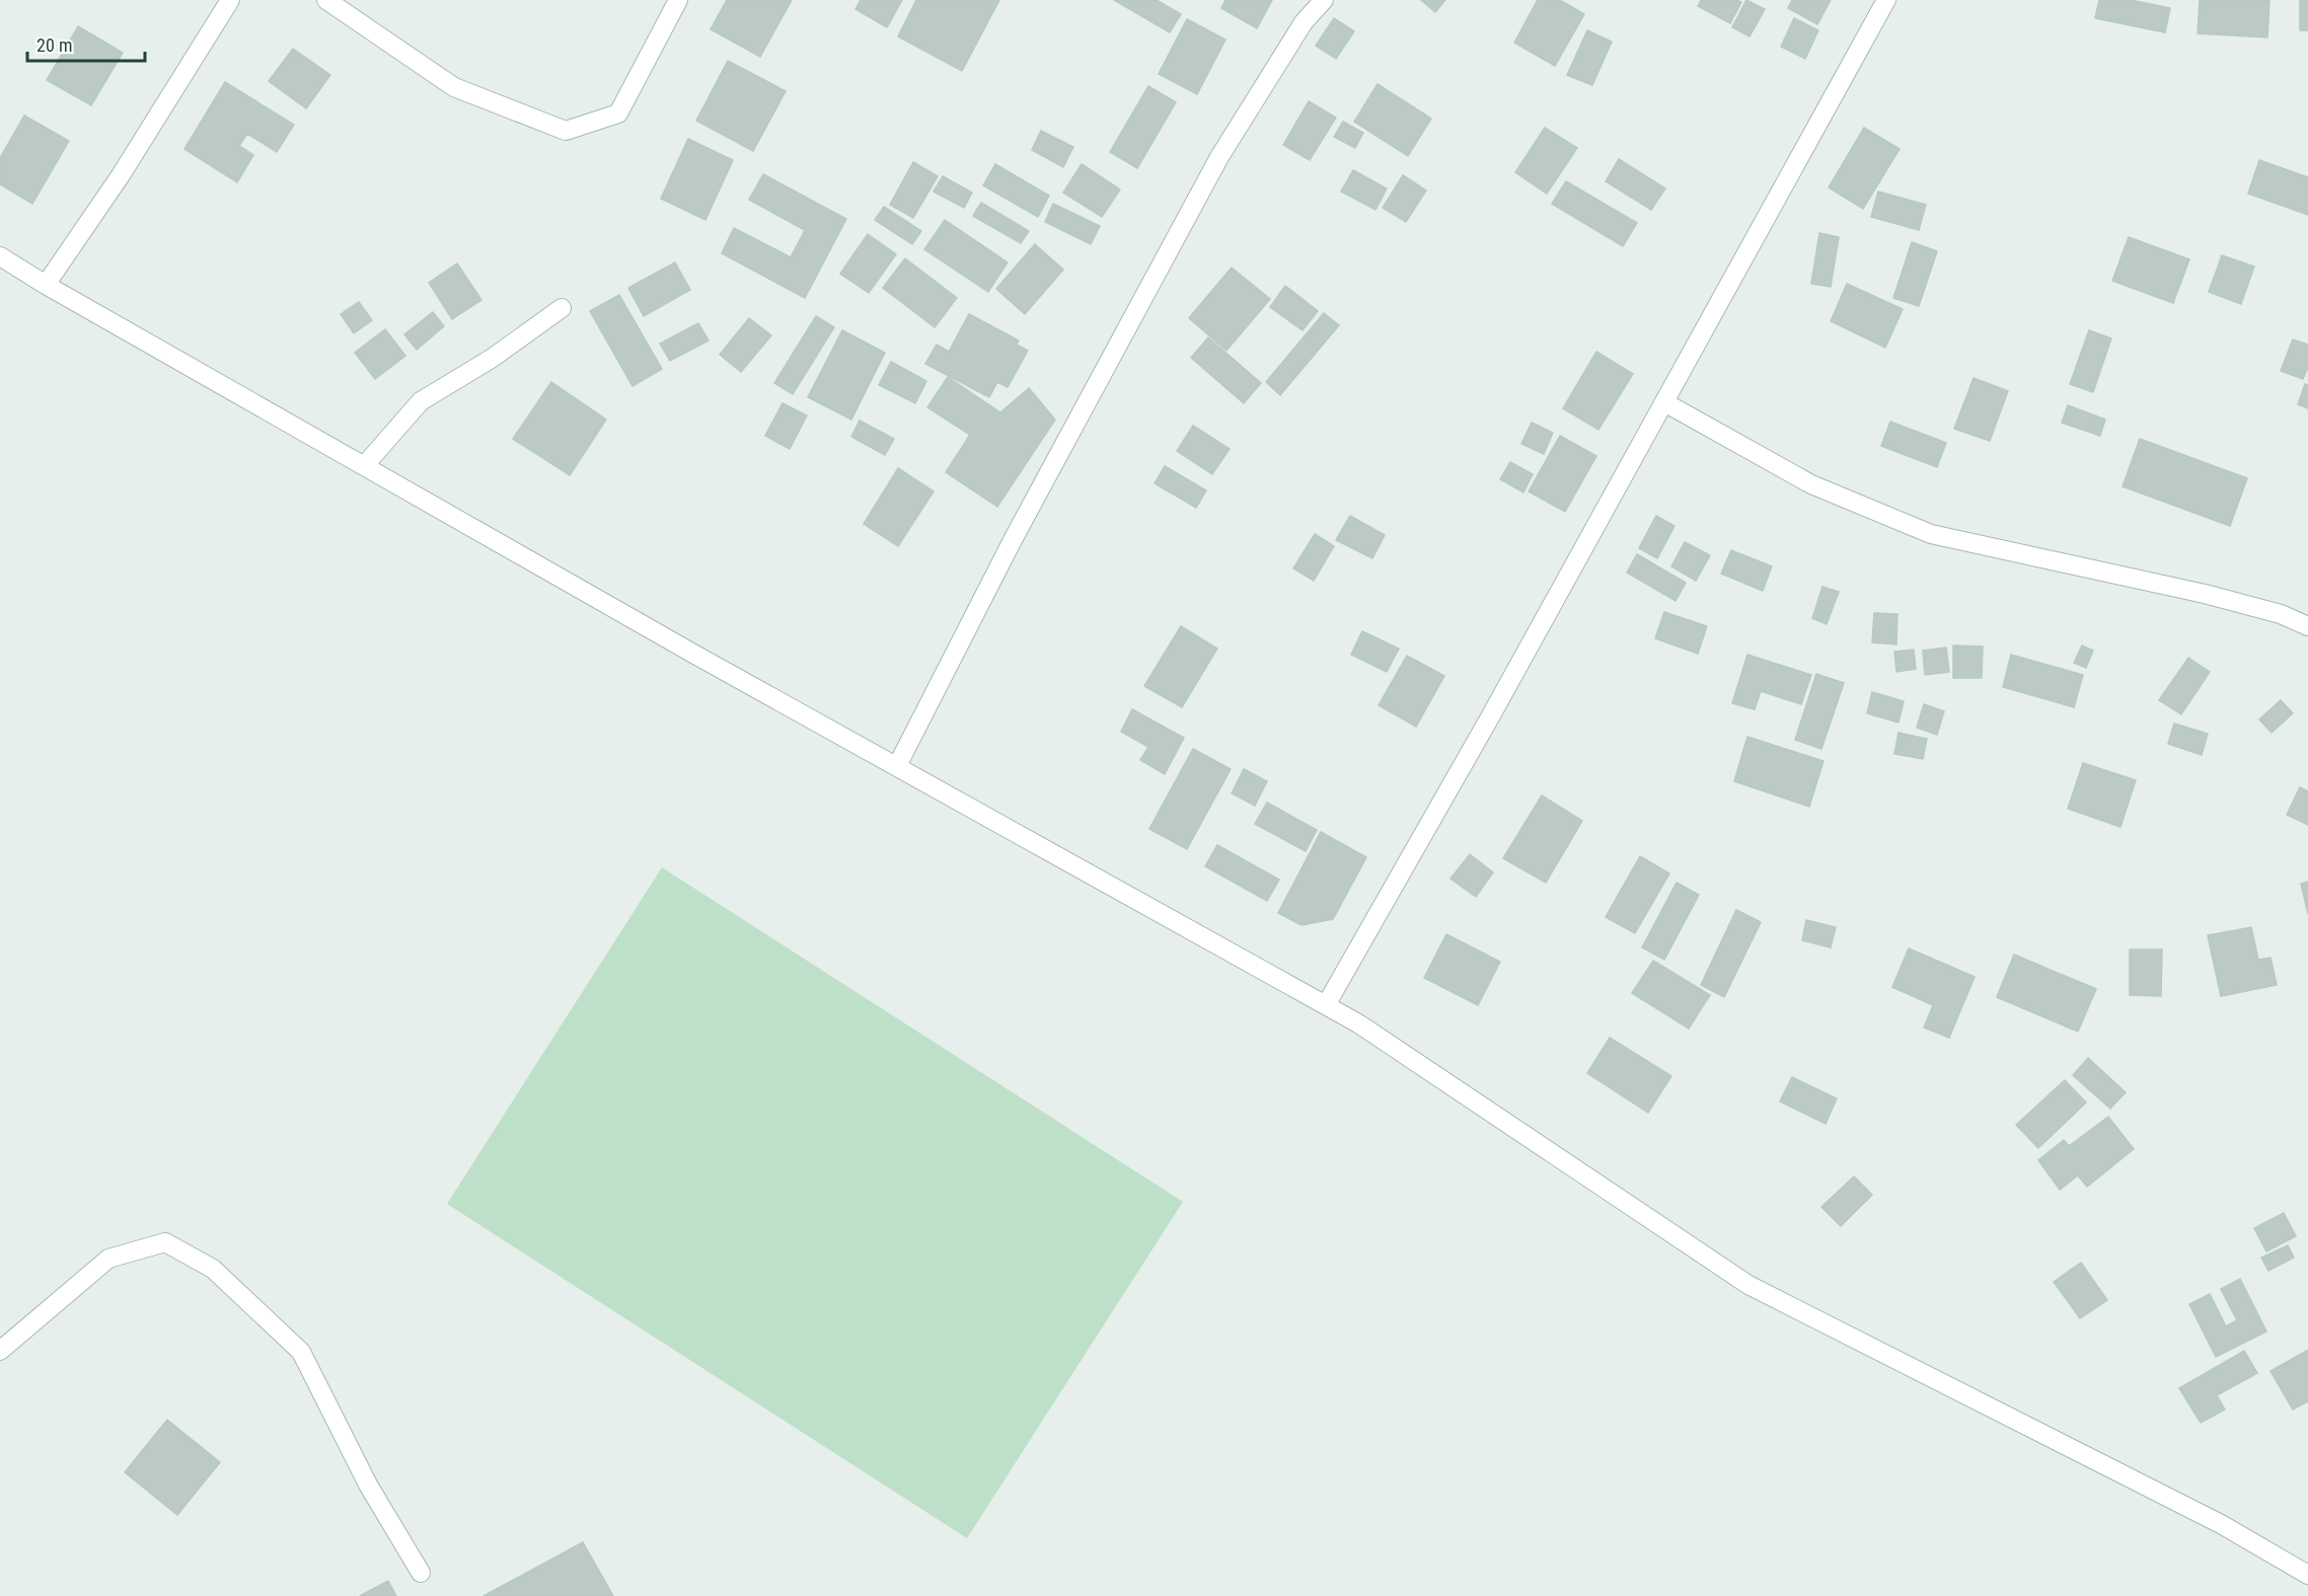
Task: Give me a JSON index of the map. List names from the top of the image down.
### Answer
{
  "scale_bar": "20 m"
}
